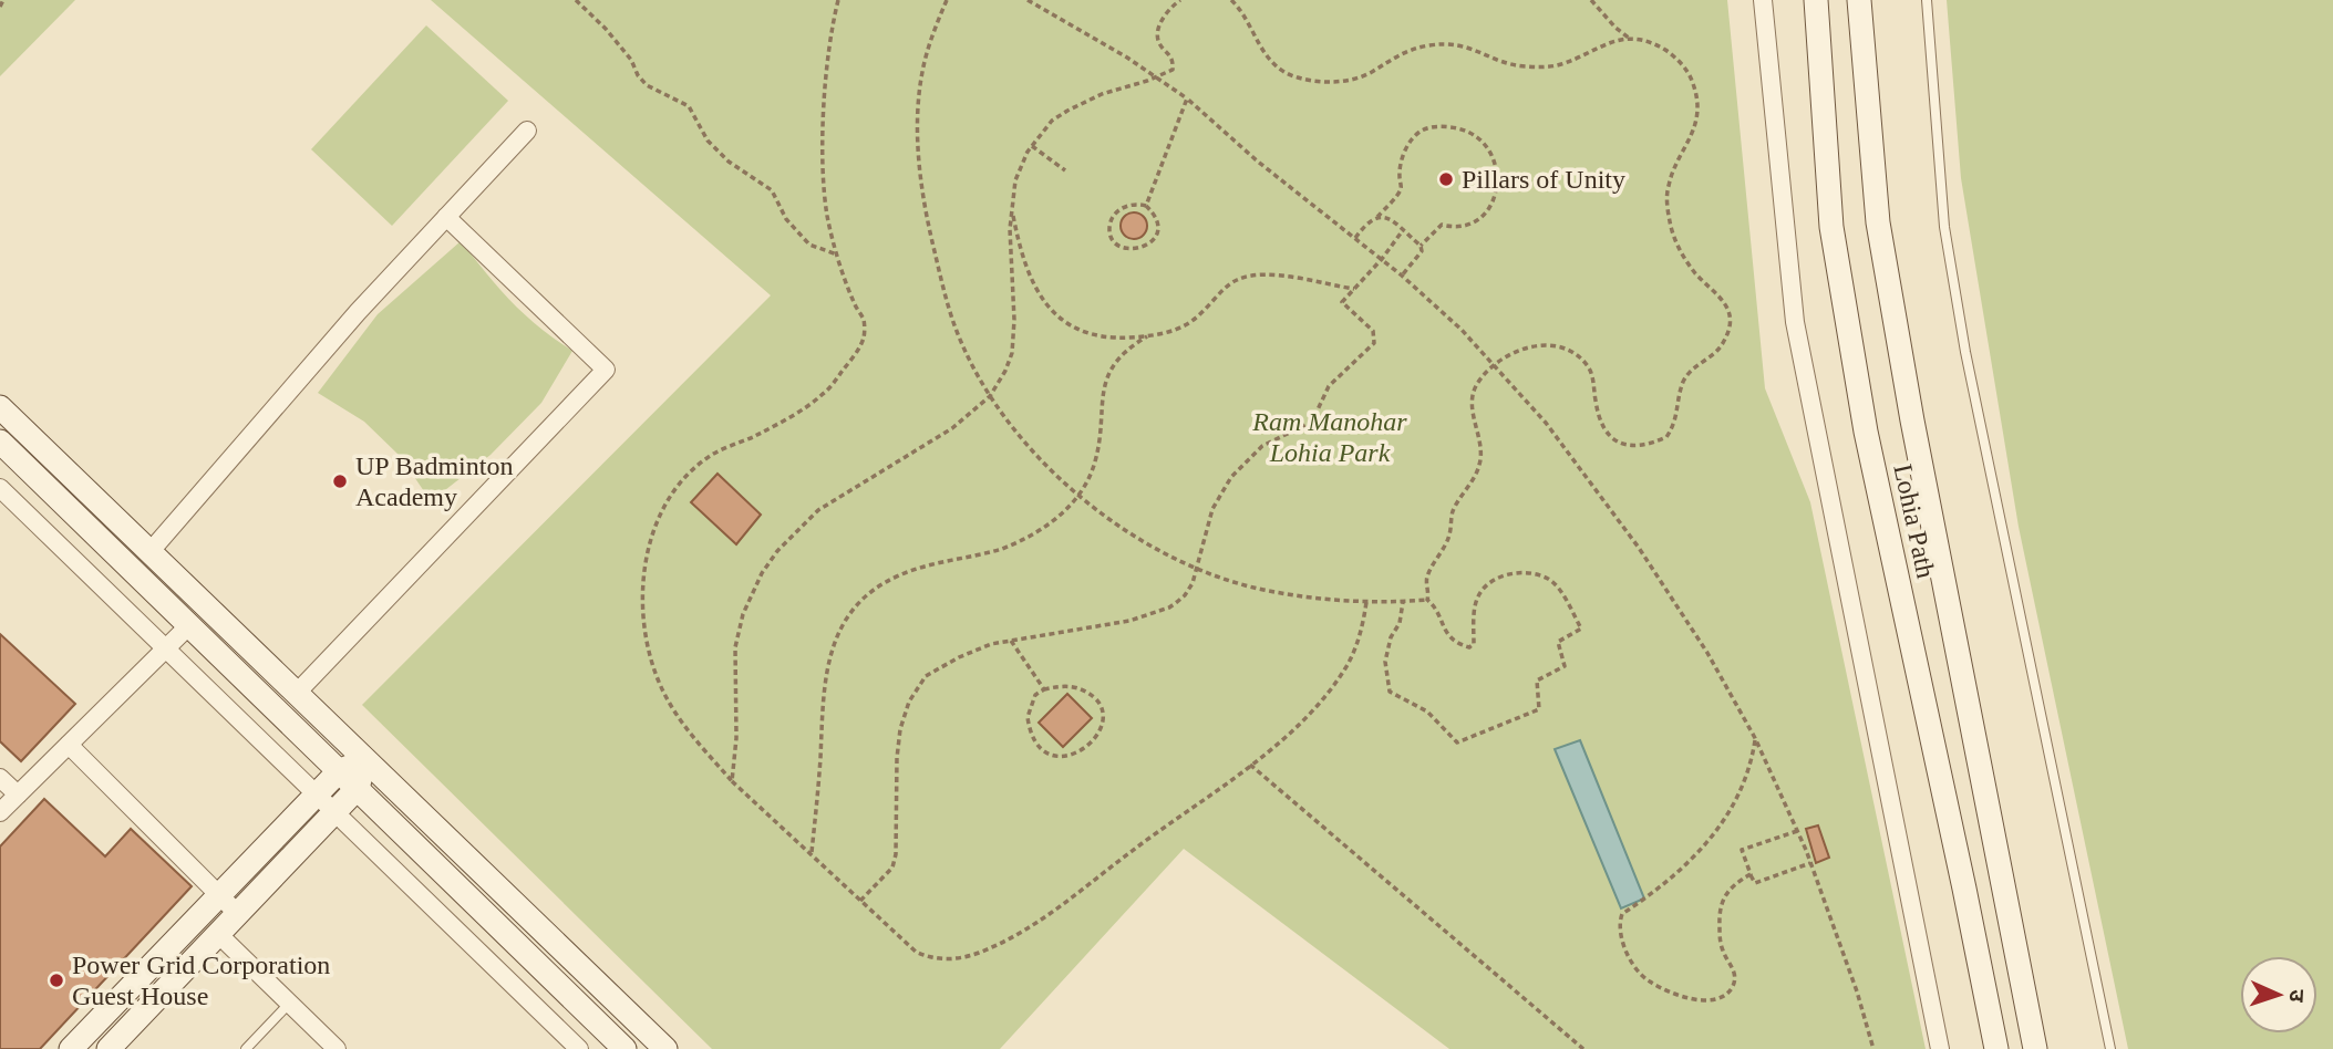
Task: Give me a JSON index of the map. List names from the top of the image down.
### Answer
{
  "streets": {
    "street": ["Lohia Path"]
  },
  "parks": ["Ram Manohar Lohia Park"],
  "places": ["Pillars of Unity", "UP Badminton Academy", "Power Grid Corporation Guest House"],
  "north": "right"
}
